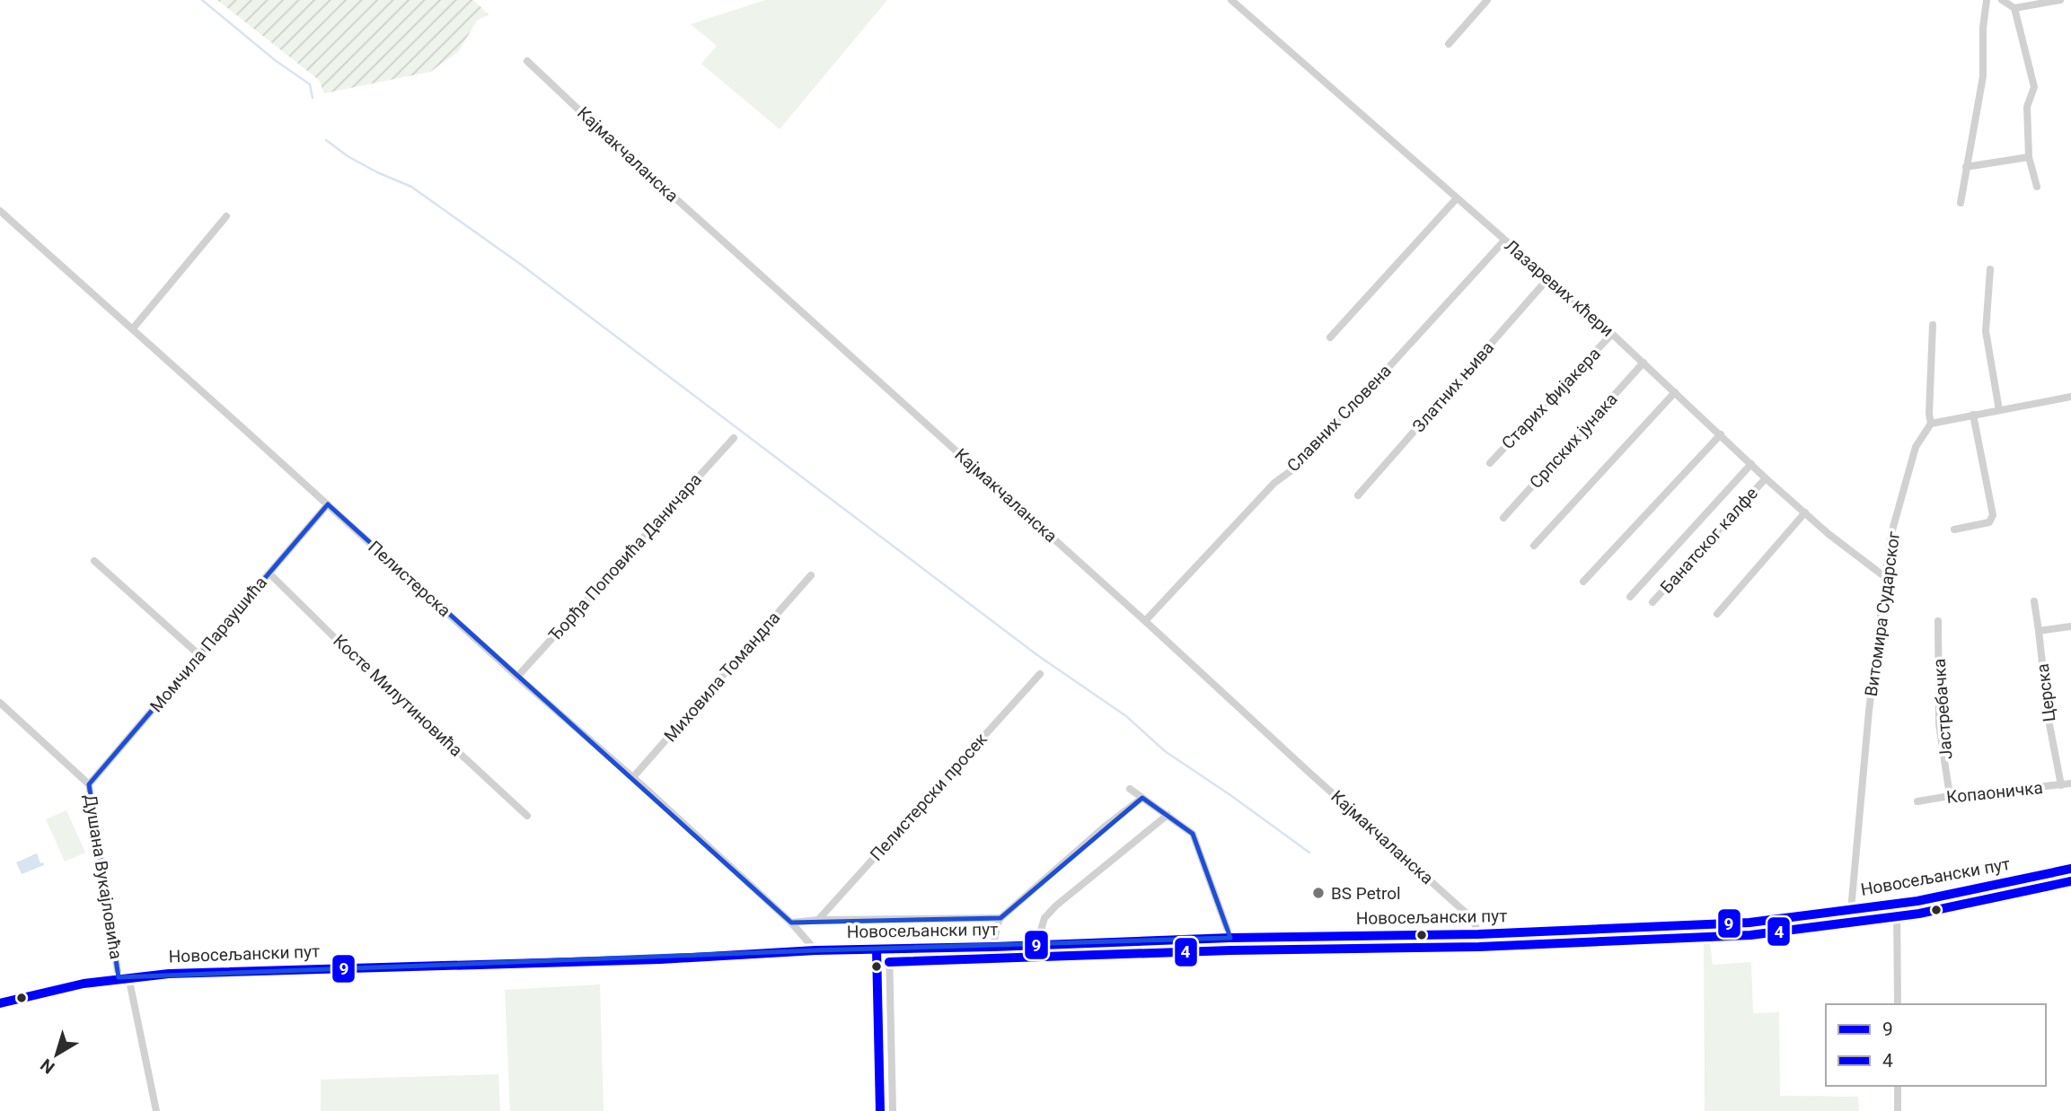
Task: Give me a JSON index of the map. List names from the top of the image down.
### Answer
{
  "streets": {
    "main road": ["Новосељански пут"],
    "street": [
      "Кајмакчаланска",
      "Лазаревих кћери",
      "Златних њива",
      "Старих фијакера",
      "Славних Словена",
      "Српских јунака",
      "Банатског калфе",
      "Ђорђа Поповића Даничара",
      "Пелистерска",
      "Витомира Сударског",
      "Момчила Параушића",
      "Миховила Томандла",
      "Церска",
      "Косте Милутиновића",
      "Јастребачка",
      "Копаоничка",
      "Пелистерски просек",
      "Душана Вукајловића"
    ]
  },
  "crossings": [
    ["Кајмакчаланска", "Славних Словена"],
    ["Кајмакчаланска", "Новосељански пут"],
    ["Лазаревих кћери", "Златних њива"],
    ["Лазаревих кћери", "Старих фијакера"],
    ["Лазаревих кћери", "Славних Словена"],
    ["Лазаревих кћери", "Српских јунака"],
    ["Лазаревих кћери", "Банатског калфе"],
    ["Лазаревих кћери", "Витомира Сударског"],
    ["Ђорђа Поповића Даничара", "Пелистерска"],
    ["Пелистерска", "Момчила Параушића"],
    ["Пелистерска", "Миховила Томандла"],
    ["Пелистерска", "Новосељански пут"],
    ["Витомира Сударског", "Новосељански пут"],
    ["Момчила Параушића", "Косте Милутиновића"],
    ["Момчила Параушића", "Душана Вукајловића"],
    ["Церска", "Копаоничка"],
    ["Јастребачка", "Копаоничка"],
    ["Душана Вукајловића", "Новосељански пут"]
  ],
  "places": ["BS Petrol"],
  "lines": ["transit line 9", "transit line 4"],
  "legend": ["9", "4"],
  "north": "bottom left"
}
